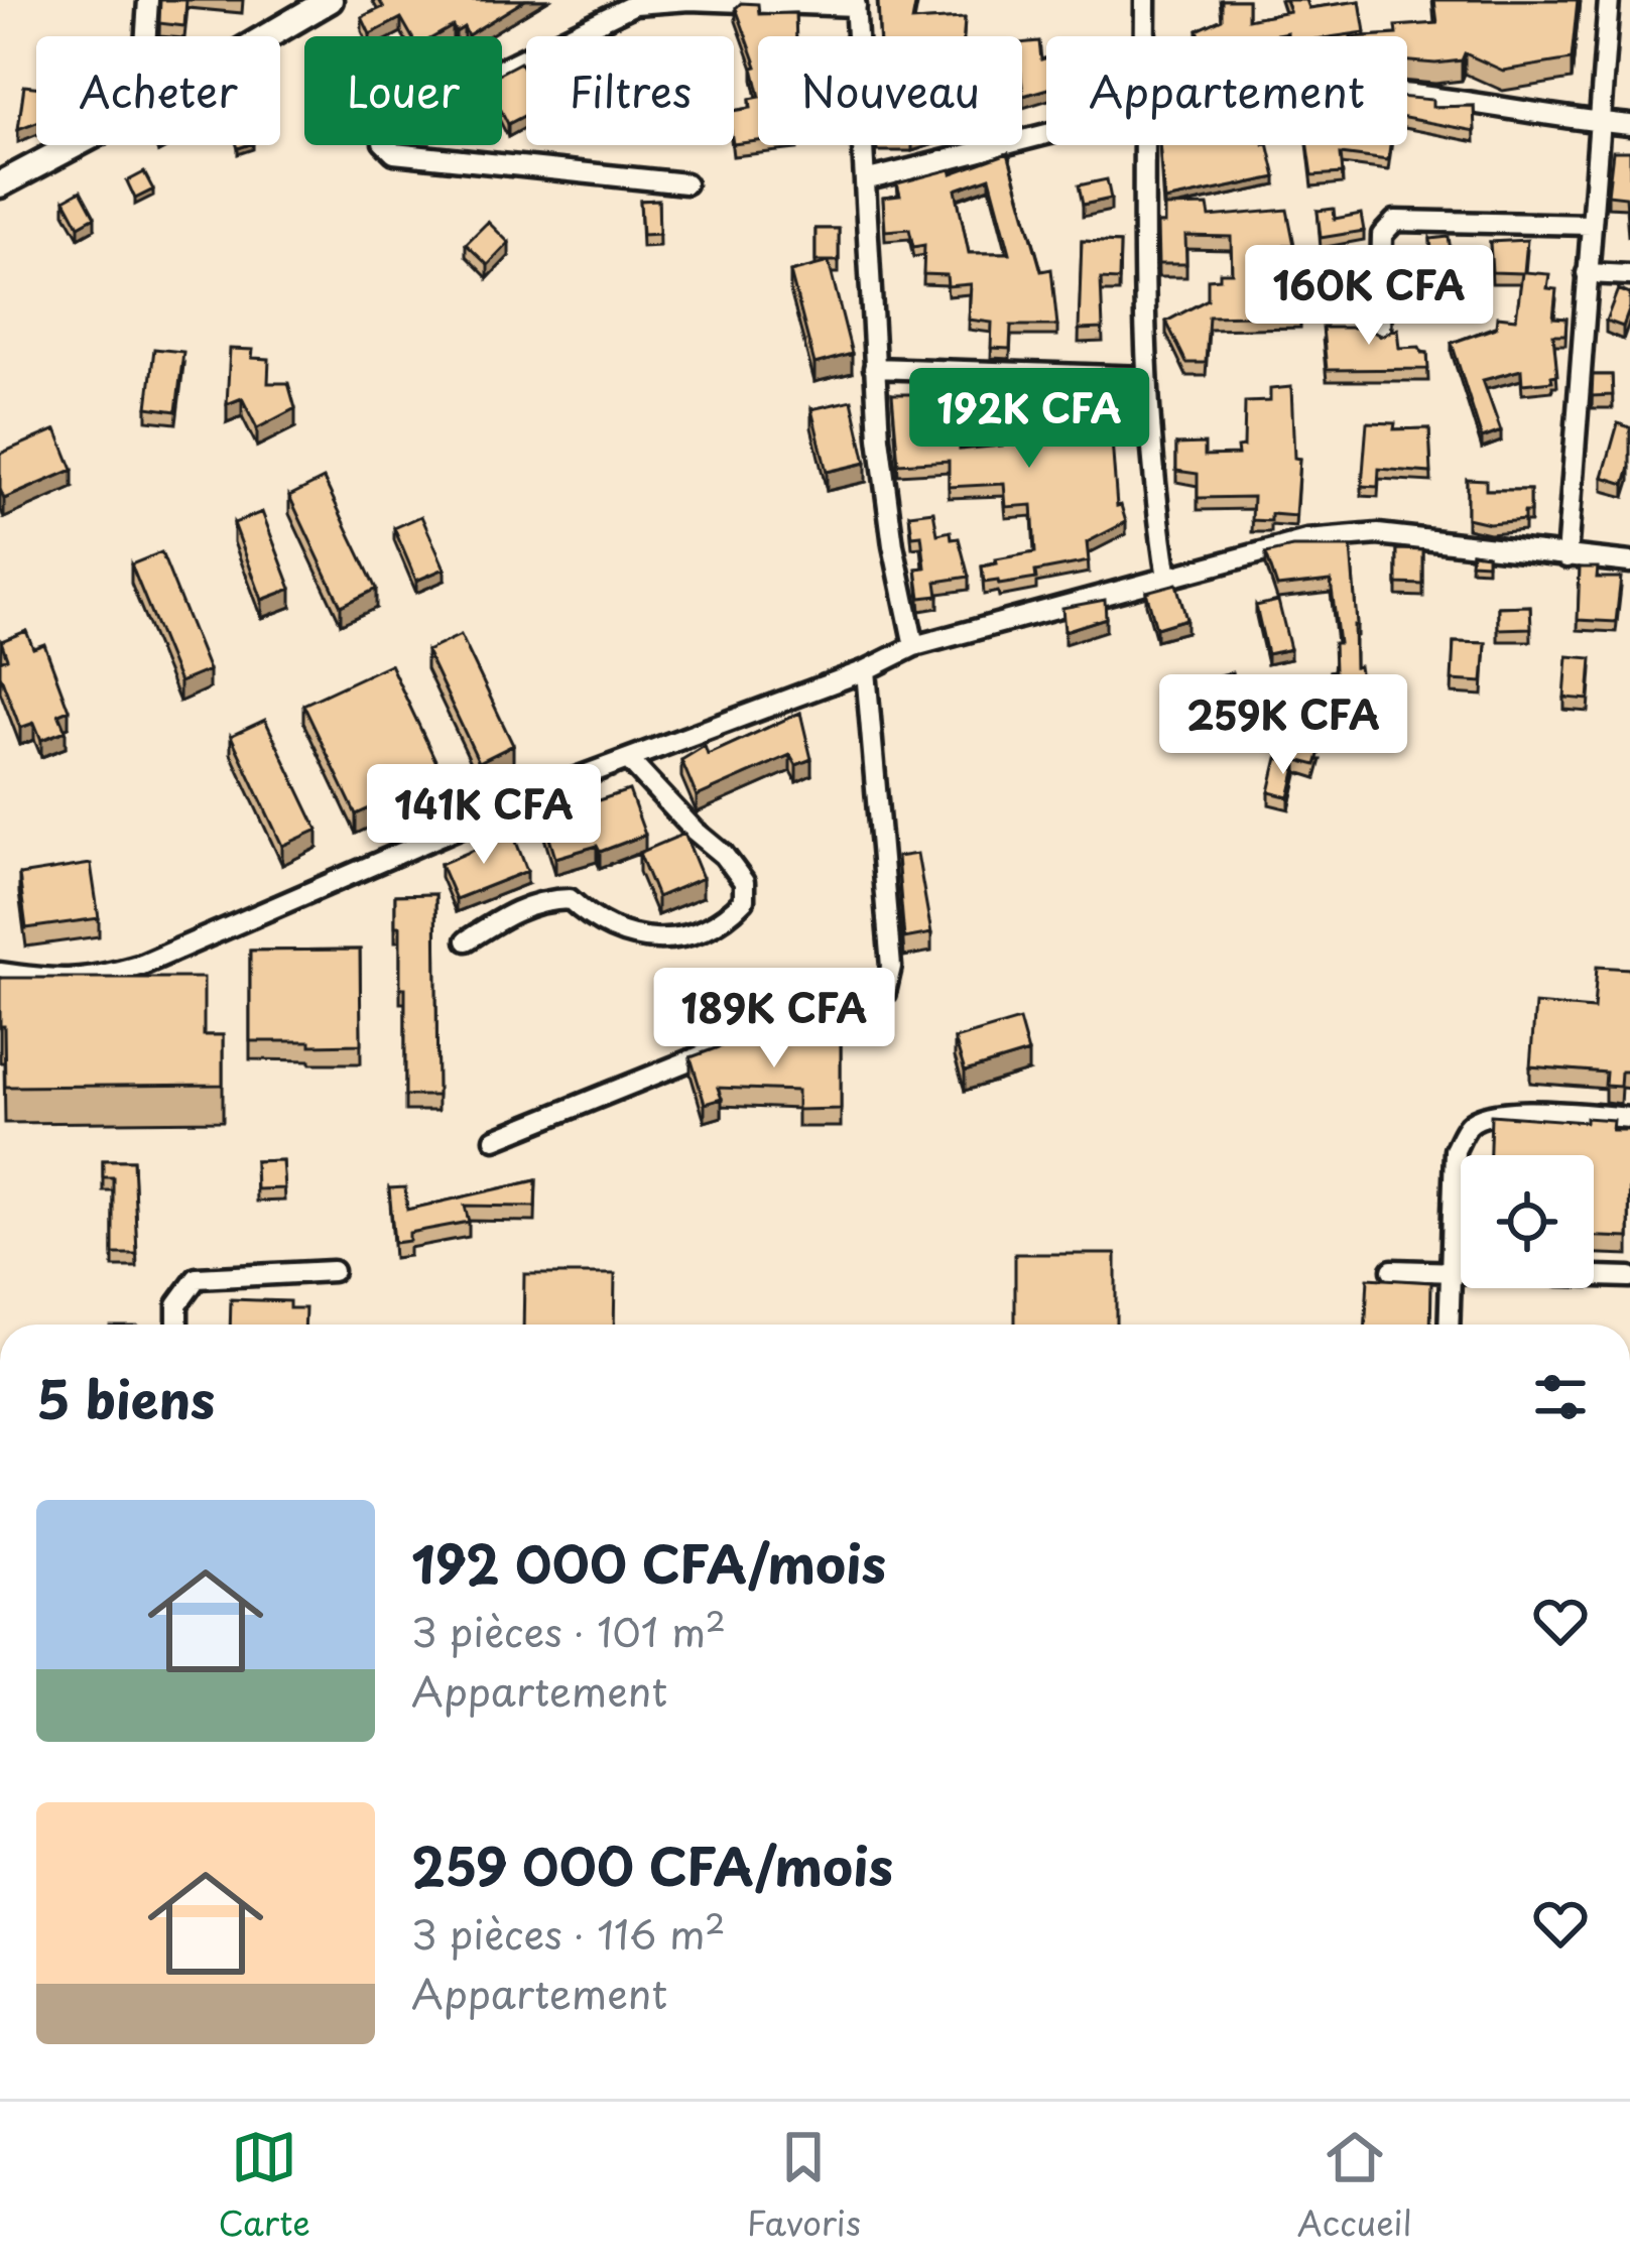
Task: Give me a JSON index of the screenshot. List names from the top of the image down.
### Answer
{
  "page": {
    "chip": [
      "Acheter",
      "Louer",
      "Filtres",
      "Nouveau",
      "Appartement"
    ],
    "price": [
      "160K CFA",
      "192K CFA",
      "259K CFA",
      "141K CFA",
      "189K CFA"
    ],
    "heading": "5 biens",
    "list": [
      {
        "name": "192 000 CFA/mois",
        "note": "3 pièces · 101 m² · Appartement"
      },
      {
        "name": "259 000 CFA/mois",
        "note": "3 pièces · 116 m² · Appartement"
      }
    ],
    "tabs": ["Carte", "Favoris", "Accueil"]
  }
}
